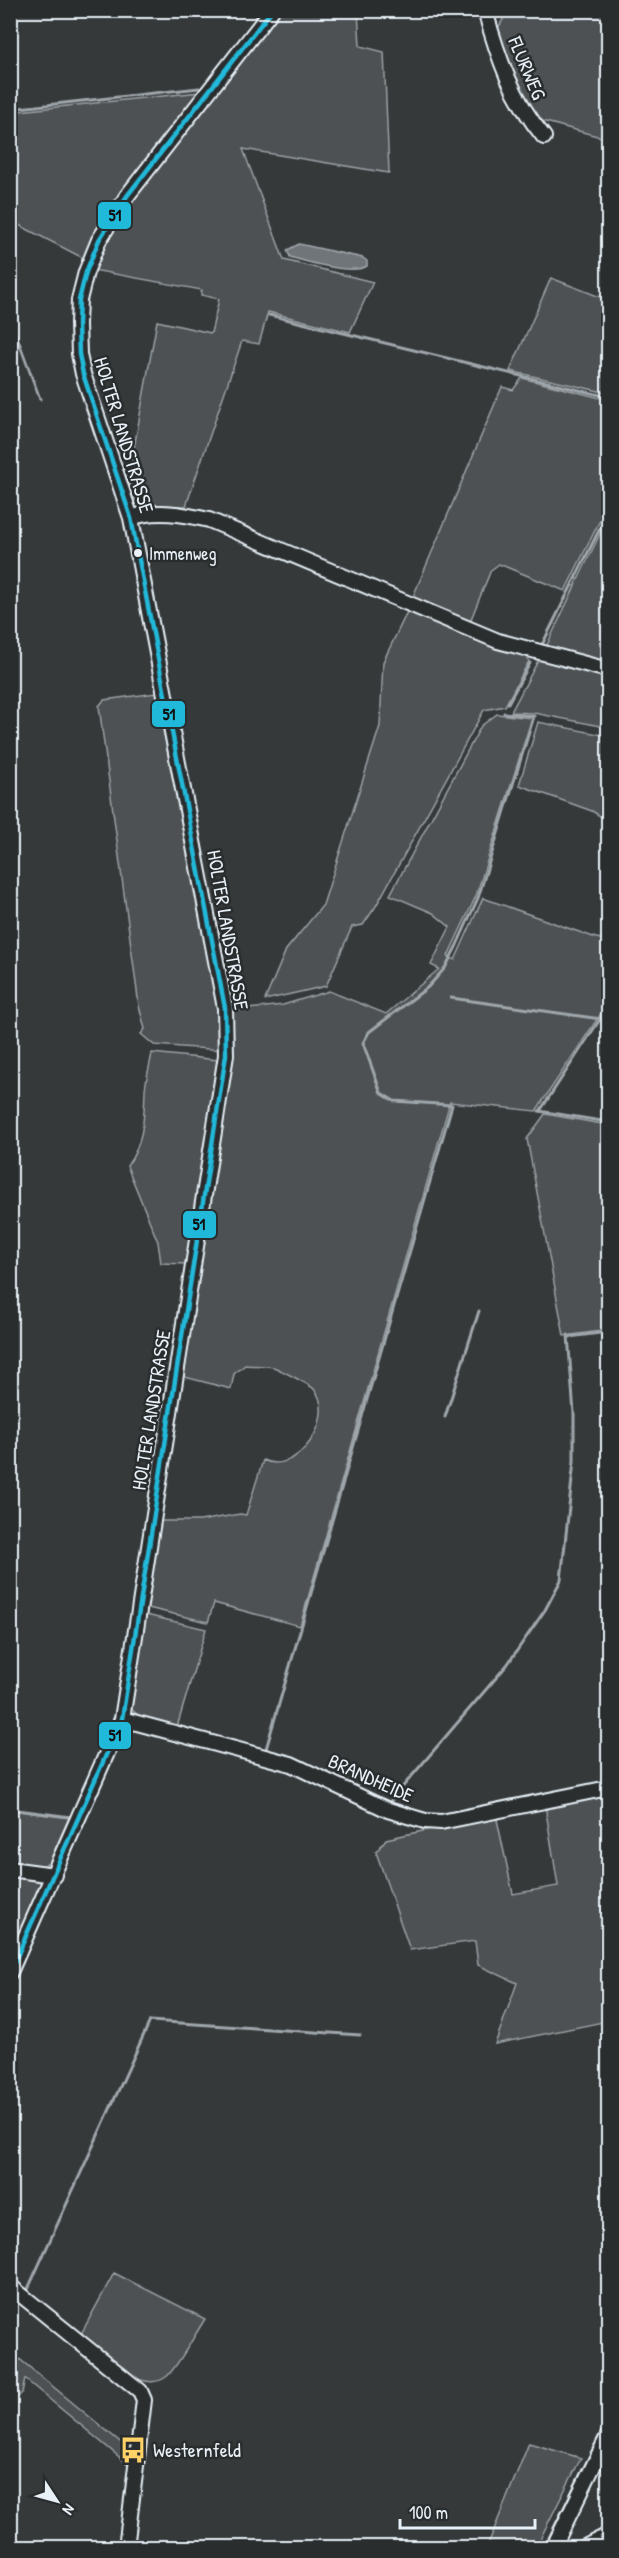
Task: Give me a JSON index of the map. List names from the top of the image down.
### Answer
{
  "streets": {
    "street": ["FLURWEG", "HOLTER LANDSTRASSE", "BRANDHEIDE"]
  },
  "crossings": [
    ["HOLTER LANDSTRASSE", "BRANDHEIDE"]
  ],
  "places": {
    "other": ["Immenweg"],
    "bus stop": ["Westernfeld"]
  },
  "lines": ["transit line 51"],
  "scale_bar": "100 m",
  "north": "bottom right"
}
